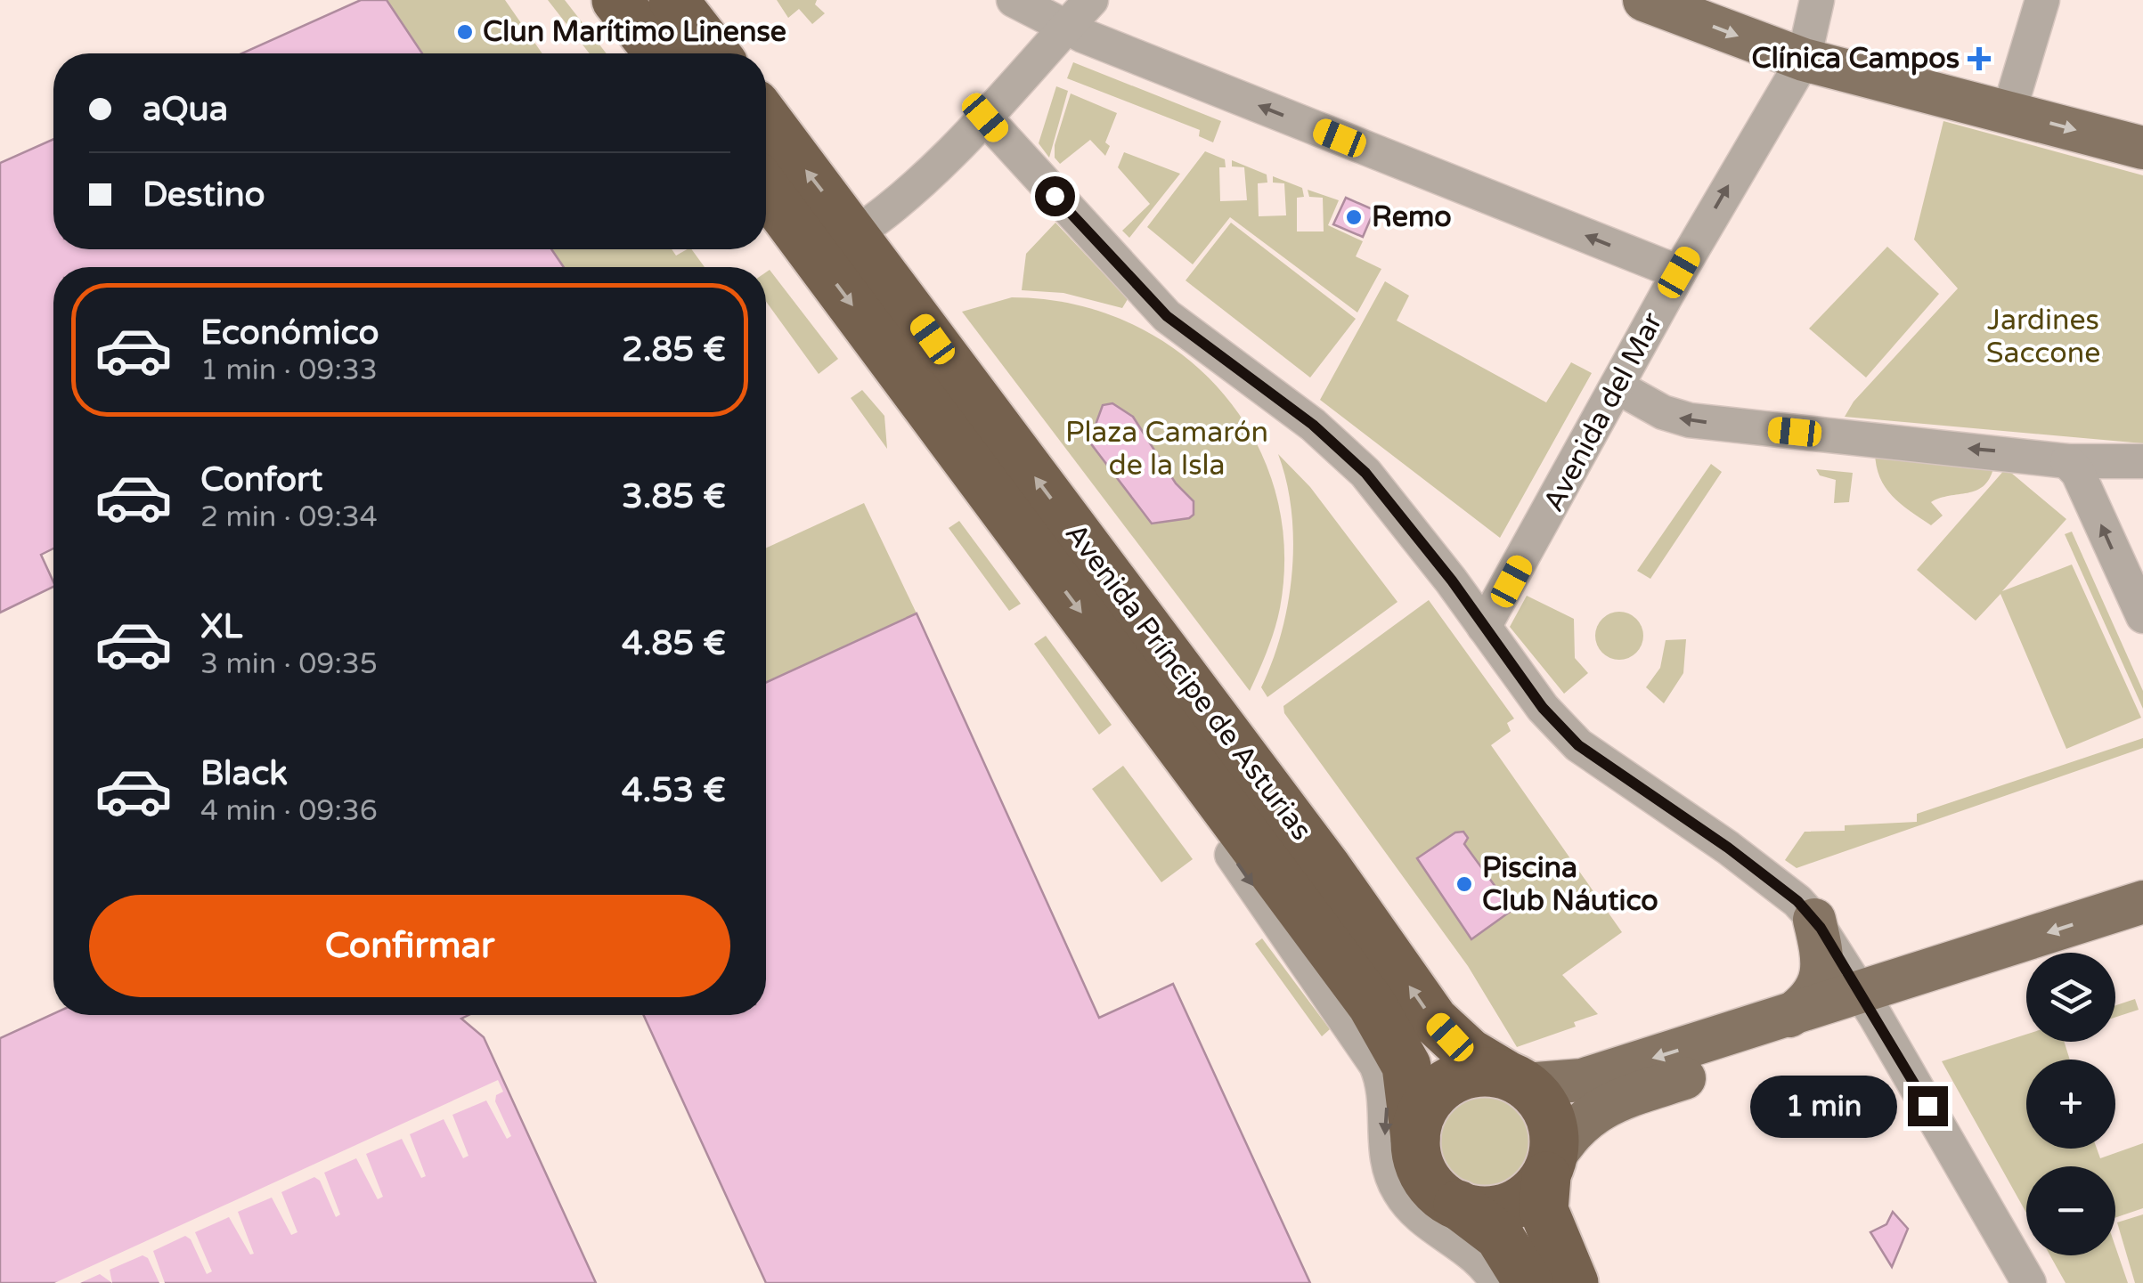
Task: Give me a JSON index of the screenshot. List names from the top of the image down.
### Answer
{
  "streets": {
    "highway": ["Avenida Príncipe de Asturias"],
    "street": ["Avenida del Mar"]
  },
  "parks": ["Jardines Saccone", "Plaza Camarón de la Isla"],
  "places": {
    "other": ["Clun Marítimo Linense", "Remo", "Piscina Club Náutico"],
    "health": ["Clínica Campos"]
  },
  "page": {
    "banner": ["aQua", "Destino"],
    "list": [
      {
        "name": "Económico",
        "note": "1 min · 09:33",
        "value": "2.85 €"
      },
      {
        "name": "Confort",
        "note": "2 min · 09:34",
        "value": "3.85 €"
      },
      {
        "name": "XL",
        "note": "3 min · 09:35",
        "value": "4.85 €"
      },
      {
        "name": "Black",
        "note": "4 min · 09:36",
        "value": "4.53 €"
      }
    ],
    "buttons": "Confirmar",
    "map_buttons": ["+", "−"],
    "bubble": "1 min"
  }
}
